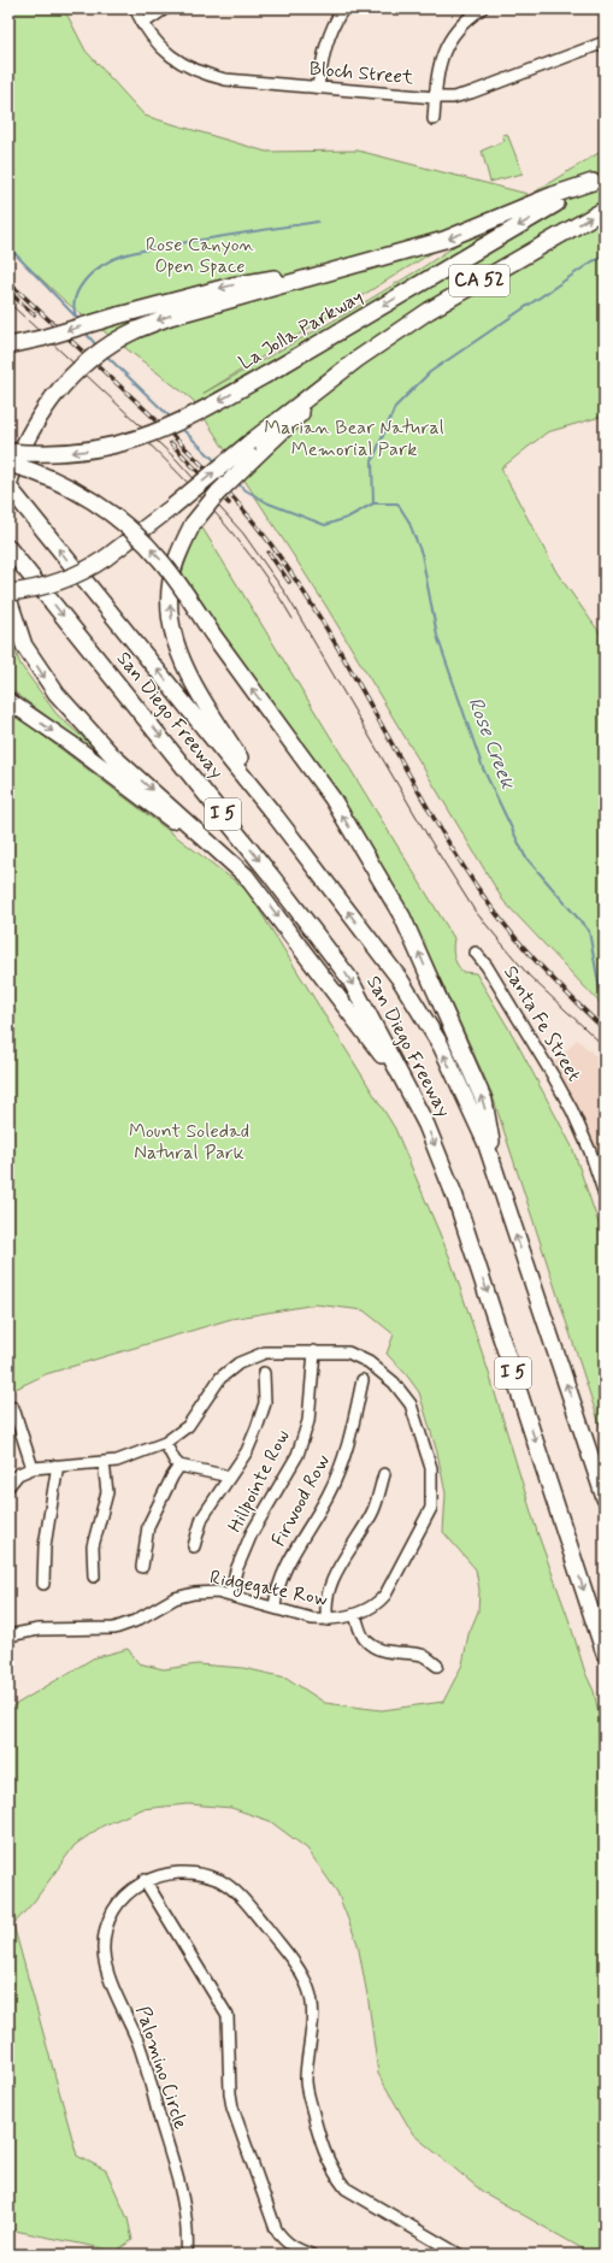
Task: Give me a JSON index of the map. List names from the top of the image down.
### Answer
{
  "streets": {
    "highway": [
      "CA 52",
      "La Jolla Parkway",
      "San Diego Freeway",
      "I 5"
    ],
    "street": [
      "Bloch Street",
      "Santa Fe Street",
      "Hillpointe Row",
      "Firwood Row",
      "Ridgegate Row",
      "Palomino Circle"
    ]
  },
  "crossings": [
    ["Hillpointe Row", "Ridgegate Row"],
    ["Firwood Row", "Ridgegate Row"]
  ],
  "water": ["Rose Creek"],
  "parks": ["Rose Canyon Open Space", "Marian Bear Natural Memorial Park", "Mount Soledad Natural Park"]
}
